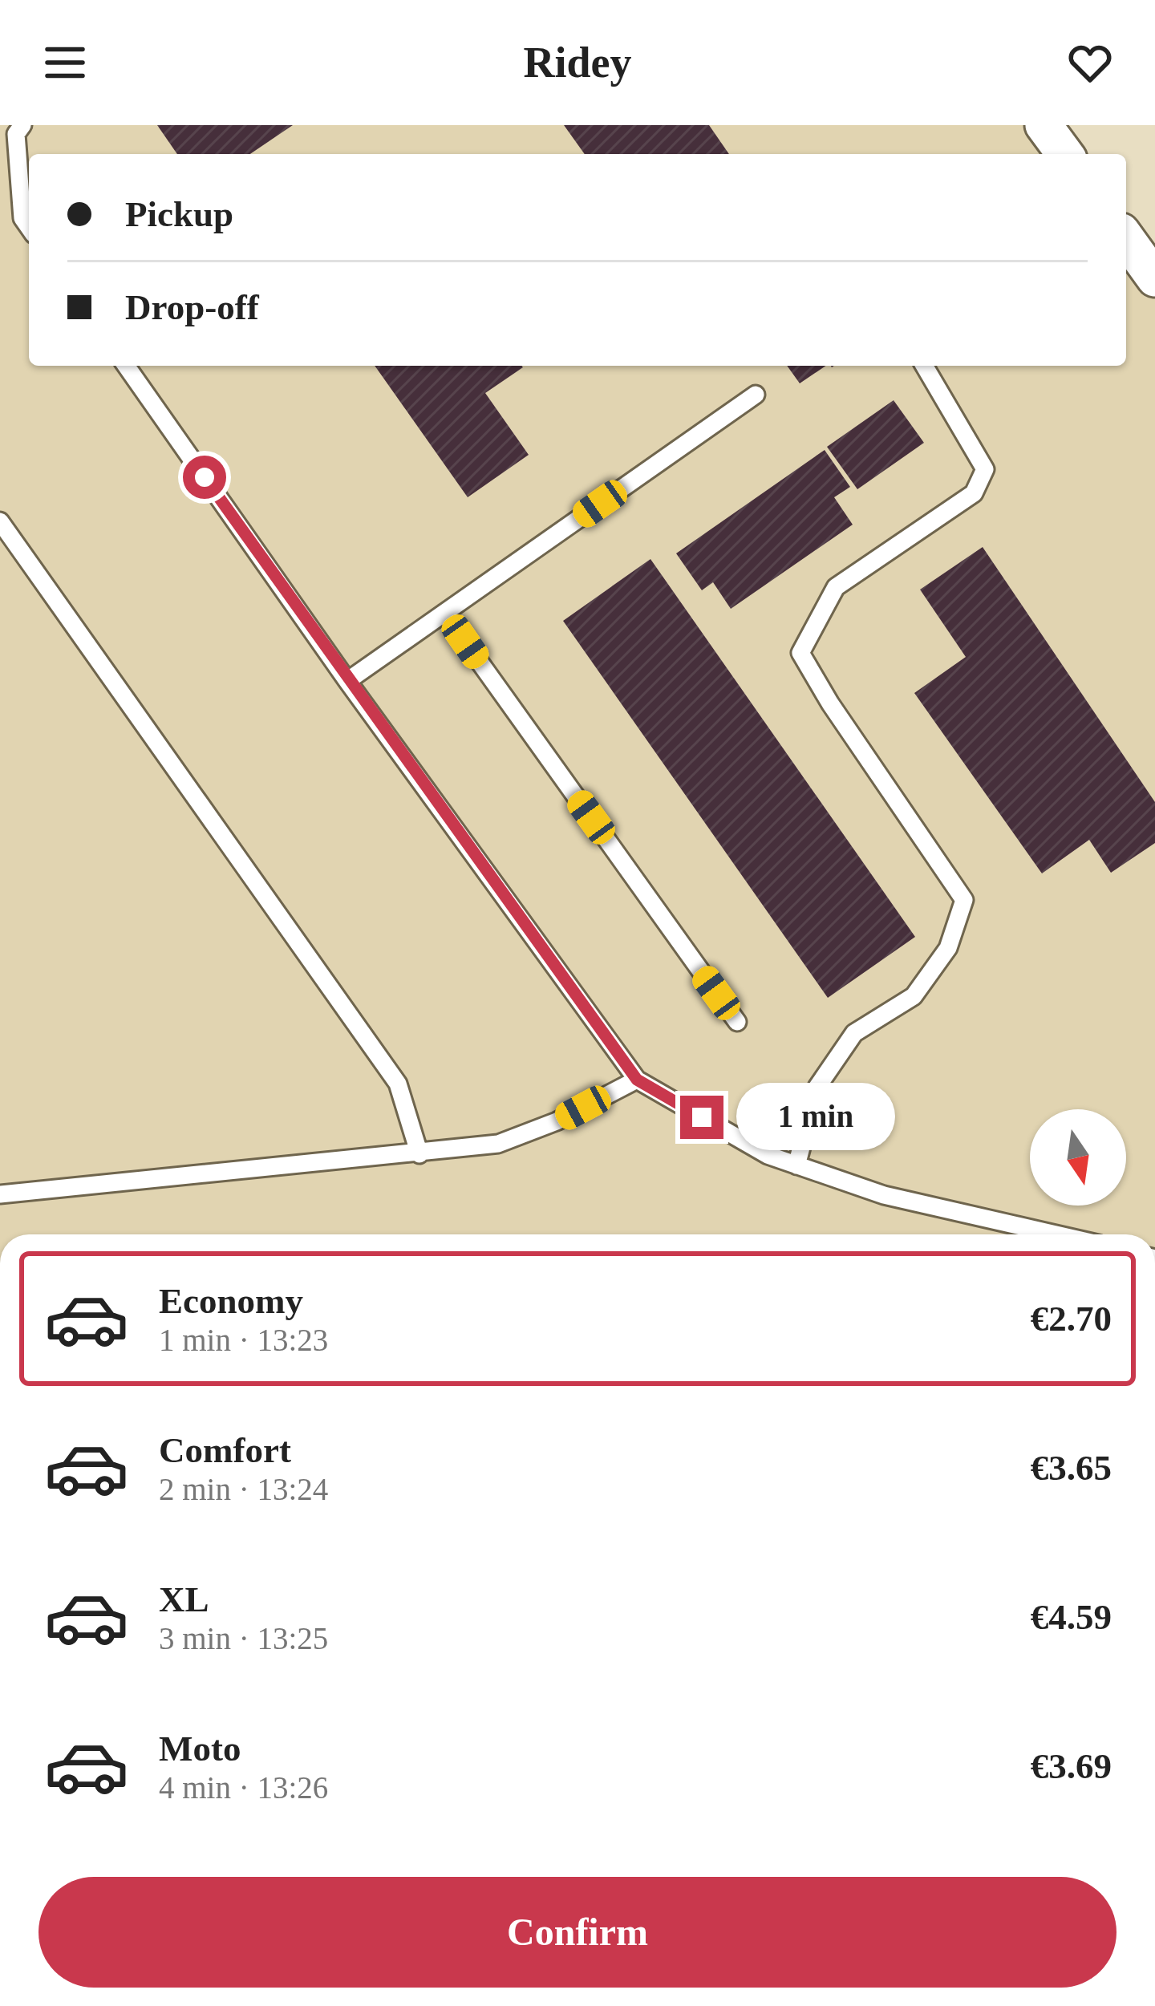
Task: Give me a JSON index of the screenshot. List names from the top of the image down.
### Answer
{
  "north": "bottom",
  "page": {
    "header": "Ridey",
    "banner": ["Pickup", "Drop-off"],
    "bubble": "1 min",
    "list": [
      {
        "name": "Economy",
        "note": "1 min · 13:23",
        "value": "€2.70"
      },
      {
        "name": "Comfort",
        "note": "2 min · 13:24",
        "value": "€3.65"
      },
      {
        "name": "XL",
        "note": "3 min · 13:25",
        "value": "€4.59"
      },
      {
        "name": "Moto",
        "note": "4 min · 13:26",
        "value": "€3.69"
      }
    ],
    "buttons": "Confirm"
  }
}
